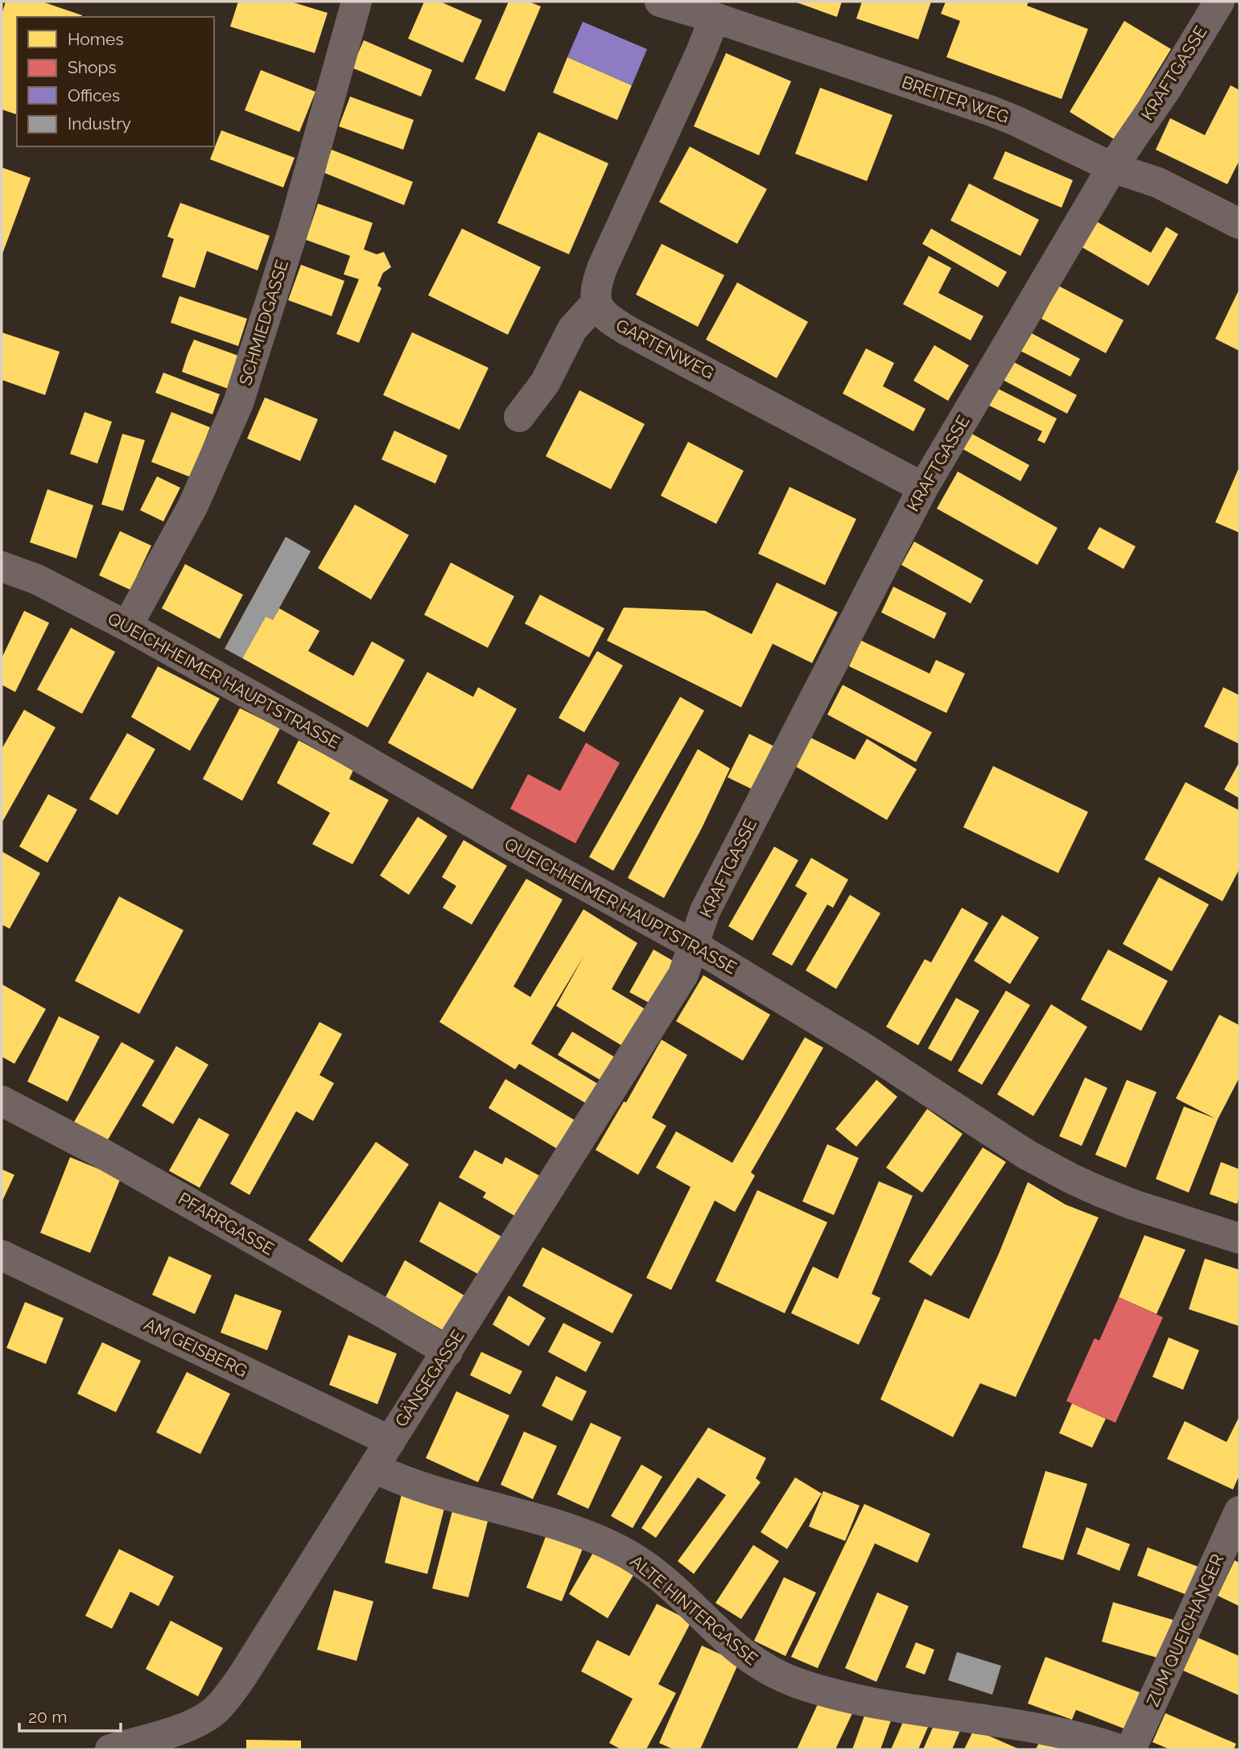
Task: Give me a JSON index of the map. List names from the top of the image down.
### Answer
{
  "streets": {
    "street": [
      "KRAFTGASSE",
      "BREITER WEG",
      "SCHMIEDGASSE",
      "GARTENWEG",
      "QUEICHHEIMER HAUPTSTRASSE",
      "PFARRGASSE",
      "AM GEISBERG",
      "GÄNSEGASSE",
      "ALTE HINTERGASSE",
      "ZUM QUEICHANGER"
    ]
  },
  "crossings": [
    ["KRAFTGASSE", "BREITER WEG"],
    ["KRAFTGASSE", "GARTENWEG"],
    ["KRAFTGASSE", "QUEICHHEIMER HAUPTSTRASSE"],
    ["KRAFTGASSE", "GÄNSEGASSE"],
    ["SCHMIEDGASSE", "QUEICHHEIMER HAUPTSTRASSE"],
    ["QUEICHHEIMER HAUPTSTRASSE", "GÄNSEGASSE"],
    ["PFARRGASSE", "GÄNSEGASSE"],
    ["AM GEISBERG", "GÄNSEGASSE"],
    ["GÄNSEGASSE", "ALTE HINTERGASSE"]
  ],
  "legend": [
    "Homes",
    "Shops",
    "Offices",
    "Industry"
  ],
  "scale_bar": "20 m"
}
